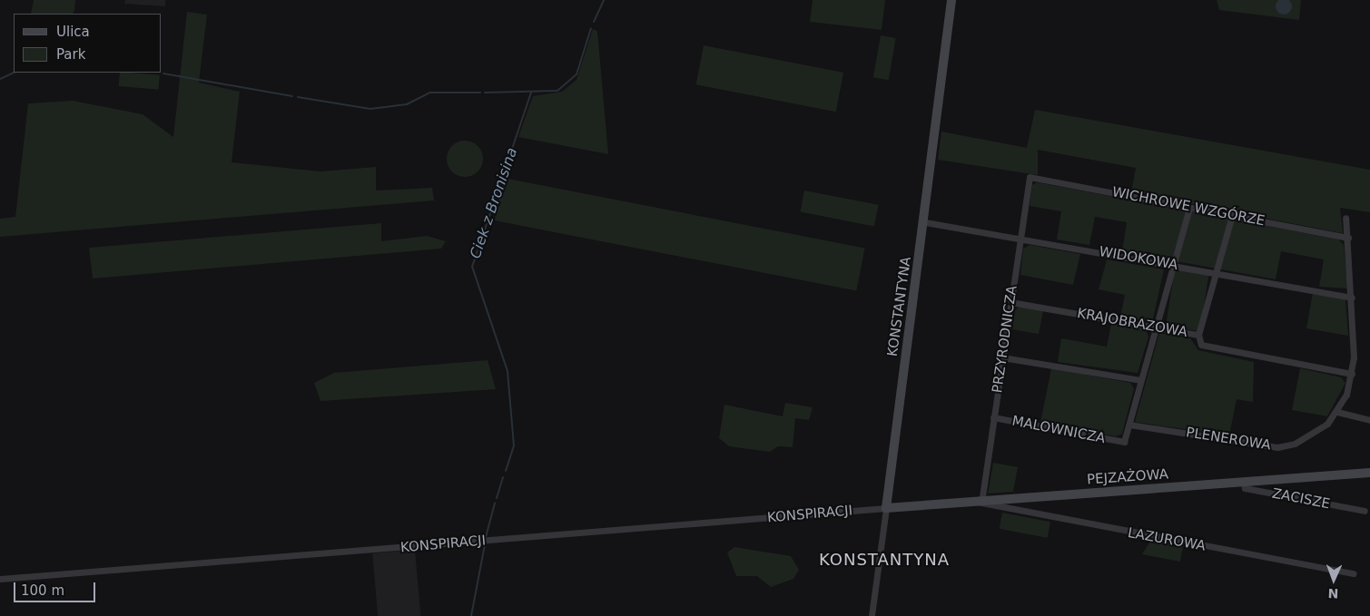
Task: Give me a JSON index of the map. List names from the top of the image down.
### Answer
{
  "streets": {
    "street": [
      "WICHROWE WZGÓRZE",
      "WIDOKOWA",
      "KONSTANTYNA",
      "KRAJOBRAZOWA",
      "PRZYRODNICZA",
      "MALOWNICZA",
      "PLENEROWA",
      "PEJZAŻOWA",
      "ZACISZE",
      "KONSPIRACJI",
      "LAZUROWA"
    ]
  },
  "crossings": [
    ["WICHROWE WZGÓRZE", "PRZYRODNICZA"],
    ["WICHROWE WZGÓRZE", "PLENEROWA"],
    ["WIDOKOWA", "KONSTANTYNA"],
    ["WIDOKOWA", "PRZYRODNICZA"],
    ["WIDOKOWA", "PLENEROWA"],
    ["KONSTANTYNA", "PEJZAŻOWA"],
    ["KONSTANTYNA", "KONSPIRACJI"],
    ["KRAJOBRAZOWA", "PRZYRODNICZA"],
    ["KRAJOBRAZOWA", "PLENEROWA"],
    ["PRZYRODNICZA", "MALOWNICZA"],
    ["PRZYRODNICZA", "PEJZAŻOWA"],
    ["PRZYRODNICZA", "LAZUROWA"],
    ["MALOWNICZA", "PLENEROWA"],
    ["PEJZAŻOWA", "ZACISZE"],
    ["PEJZAŻOWA", "KONSPIRACJI"],
    ["PEJZAŻOWA", "LAZUROWA"]
  ],
  "districts": ["KONSTANTYNA"],
  "water": ["Ciek z Bronisina"],
  "legend": ["Ulica", "Park"],
  "scale_bar": "100 m",
  "north": "bottom"
}
